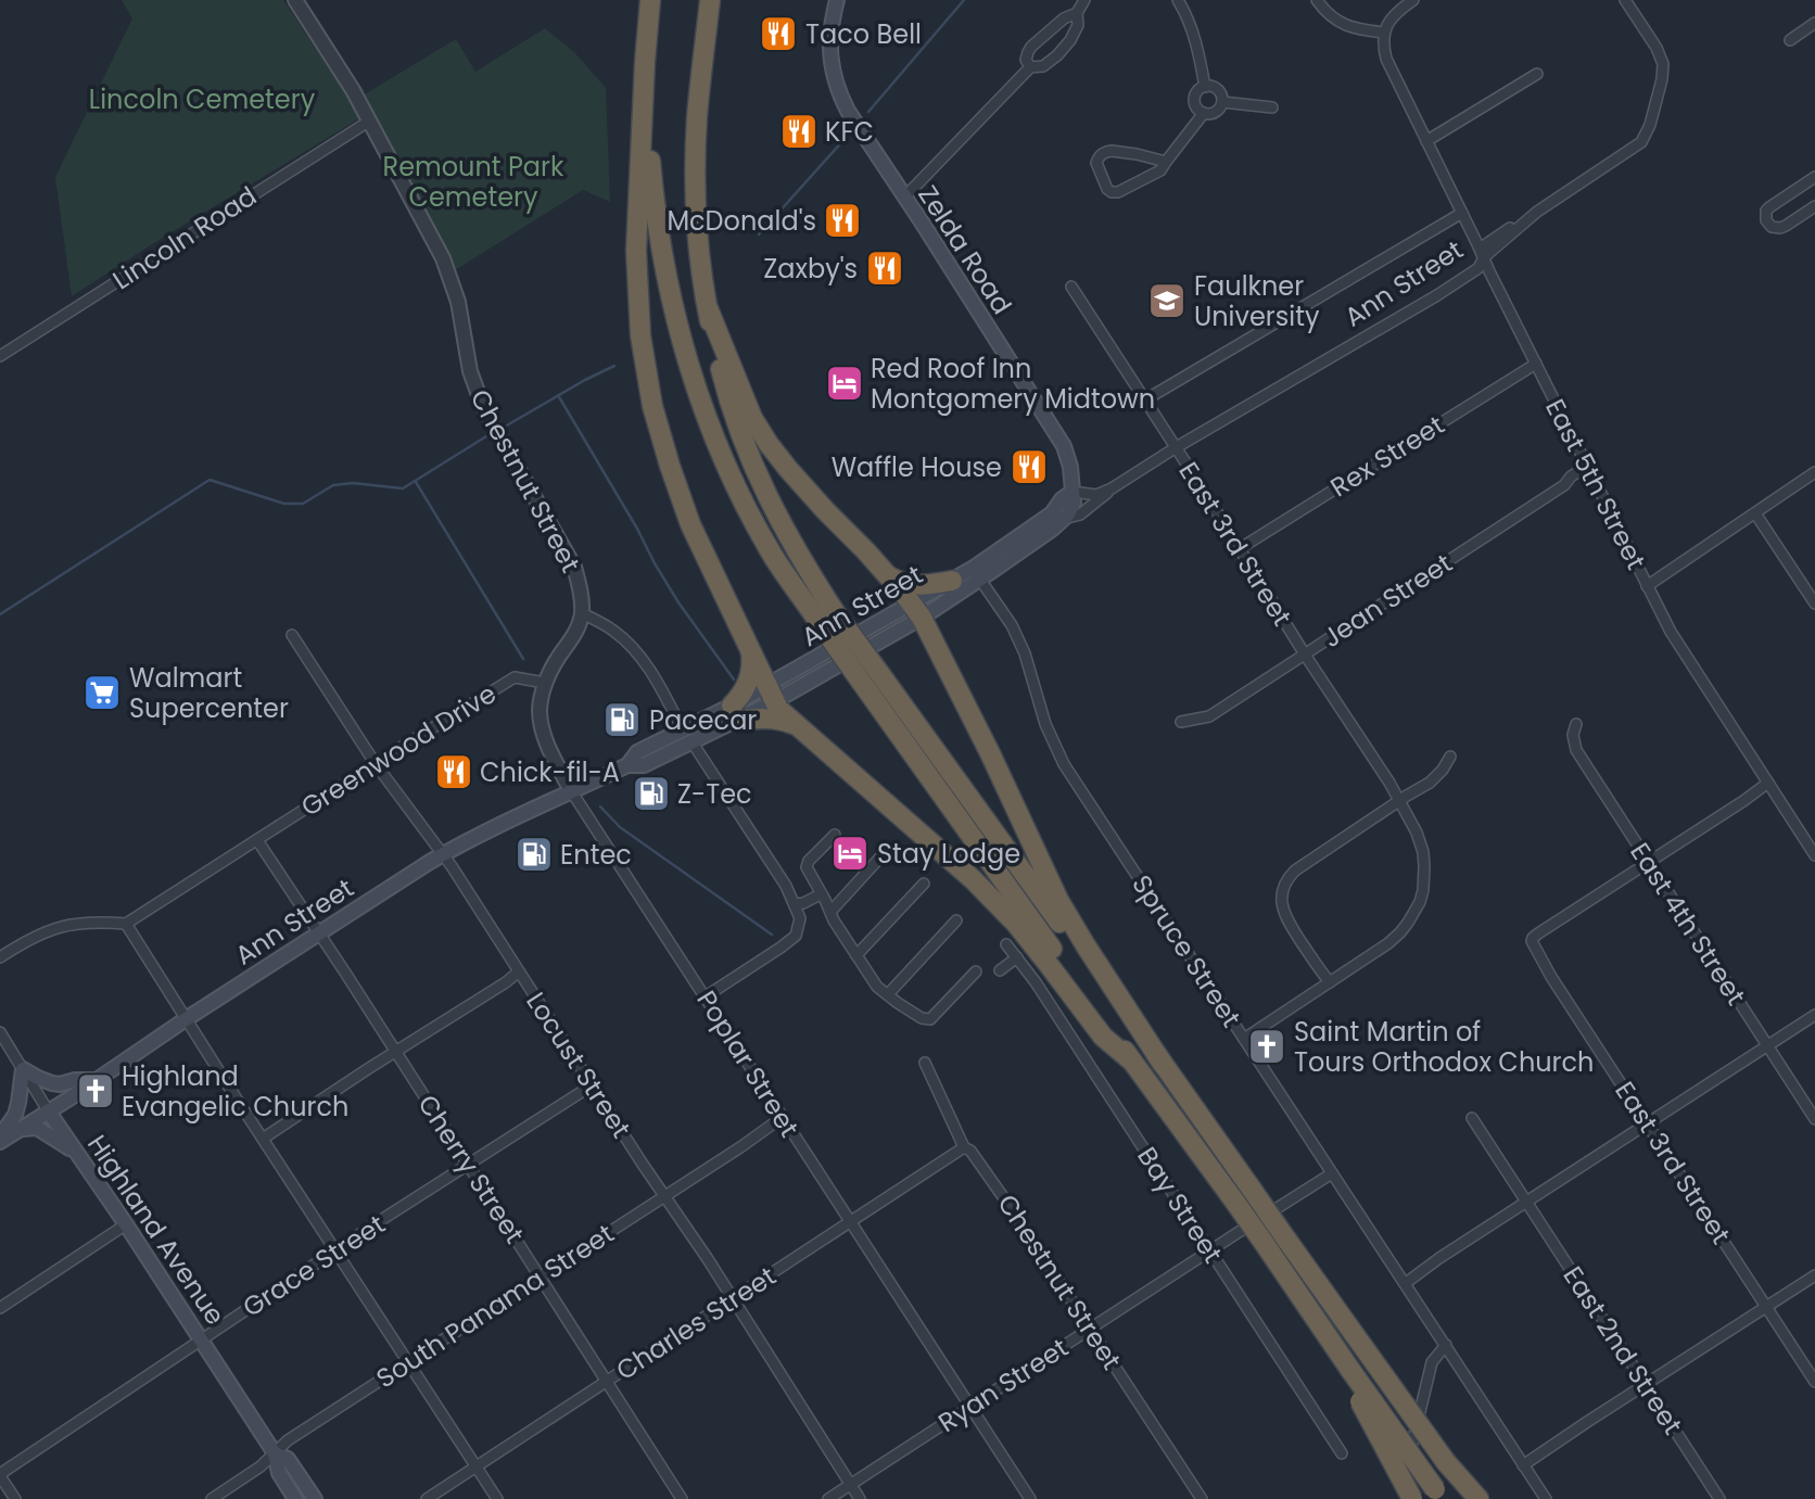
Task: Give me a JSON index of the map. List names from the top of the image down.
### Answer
{
  "streets": {
    "main road": ["Zelda Road", "Ann Street", "Highland Avenue"],
    "street": [
      "Lincoln Road",
      "Rex Street",
      "Chestnut Street",
      "East 5th Street",
      "East 3rd Street",
      "Jean Street",
      "Greenwood Drive",
      "East 4th Street",
      "Spruce Street",
      "Poplar Street",
      "Locust Street",
      "Cherry Street",
      "Bay Street",
      "Grace Street",
      "South Panama Street",
      "Charles Street",
      "East 2nd Street",
      "Ryan Street"
    ]
  },
  "crossings": [
    ["Lincoln Road", "Chestnut Street"],
    ["Zelda Road", "Ann Street"],
    ["Ann Street", "East 5th Street"],
    ["Ann Street", "East 3rd Street"],
    ["Ann Street", "Spruce Street"],
    ["Ann Street", "Poplar Street"],
    ["Ann Street", "Locust Street"],
    ["Ann Street", "Cherry Street"],
    ["Ann Street", "Highland Avenue"],
    ["Rex Street", "East 5th Street"],
    ["Rex Street", "East 3rd Street"],
    ["Chestnut Street", "Poplar Street"],
    ["Chestnut Street", "Charles Street"],
    ["Chestnut Street", "Ryan Street"],
    ["East 5th Street", "Jean Street"],
    ["East 3rd Street", "Jean Street"],
    ["East 3rd Street", "East 4th Street"],
    ["East 3rd Street", "Spruce Street"],
    ["Greenwood Drive", "Poplar Street"],
    ["Greenwood Drive", "Locust Street"],
    ["Greenwood Drive", "Cherry Street"],
    ["Spruce Street", "Ryan Street"],
    ["Poplar Street", "South Panama Street"],
    ["Poplar Street", "Charles Street"],
    ["Poplar Street", "Ryan Street"],
    ["Locust Street", "Grace Street"],
    ["Locust Street", "South Panama Street"],
    ["Locust Street", "Charles Street"],
    ["Locust Street", "Ryan Street"],
    ["Cherry Street", "Grace Street"],
    ["Cherry Street", "South Panama Street"],
    ["Cherry Street", "Charles Street"],
    ["Bay Street", "Ryan Street"],
    ["Highland Avenue", "Grace Street"],
    ["Highland Avenue", "South Panama Street"]
  ],
  "parks": ["Lincoln Cemetery", "Remount Park Cemetery"],
  "places": {
    "restaurant": [
      "Taco Bell",
      "KFC",
      "McDonald's",
      "Zaxby's",
      "Waffle House",
      "Chick-fil-A"
    ],
    "school or university": ["Faulkner University"],
    "hotel": ["Red Roof Inn Montgomery Midtown", "Stay Lodge"],
    "supermarket": ["Walmart Supercenter"],
    "fuel station": ["Pacecar", "Z-Tec", "Entec"],
    "church": ["Saint Martin of Tours Orthodox Church", "Highland Evangelic Church"]
  }
}
